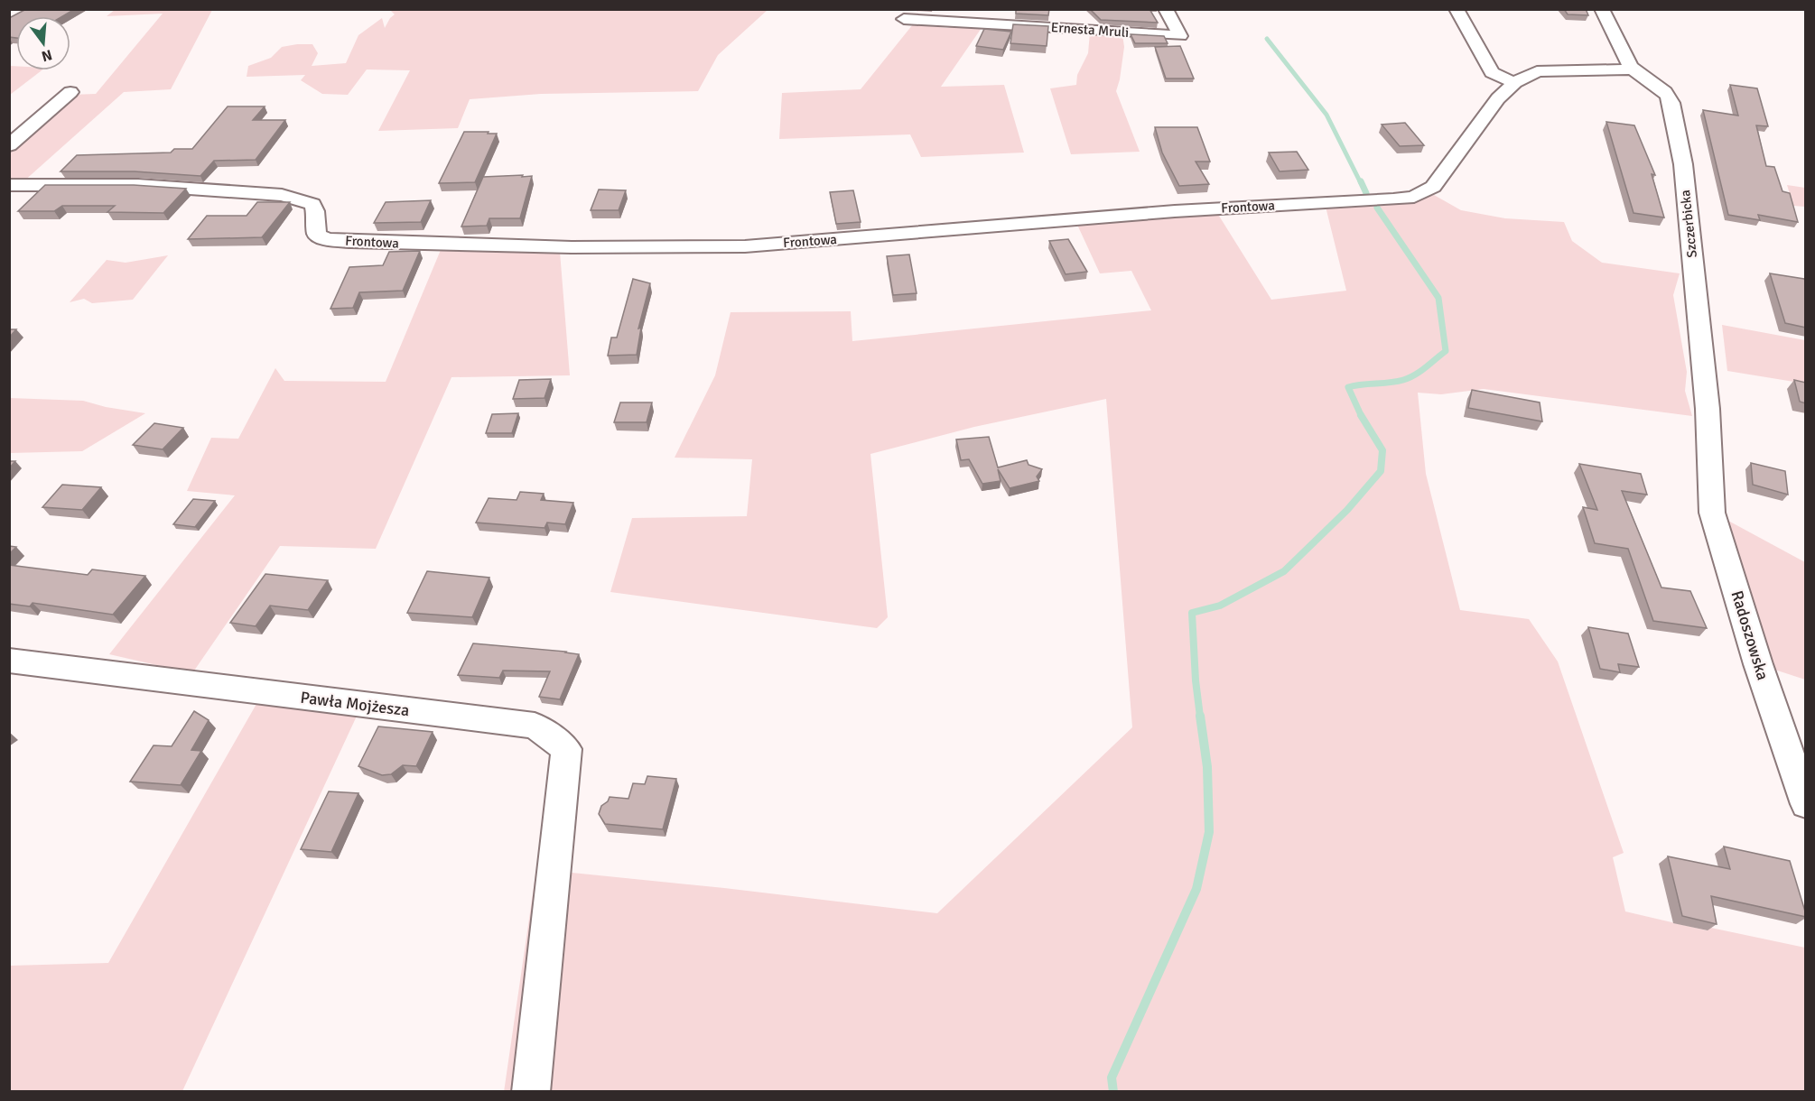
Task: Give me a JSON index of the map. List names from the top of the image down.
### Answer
{
  "streets": {
    "street": [
      "Ernesta Mruli",
      "Frontowa",
      "Szczerbicka",
      "Radoszowska",
      "Pawła Mojżesza"
    ]
  },
  "crossings": [
    ["Frontowa", "Szczerbicka"],
    ["Szczerbicka", "Radoszowska"]
  ],
  "north": "bottom"
}
